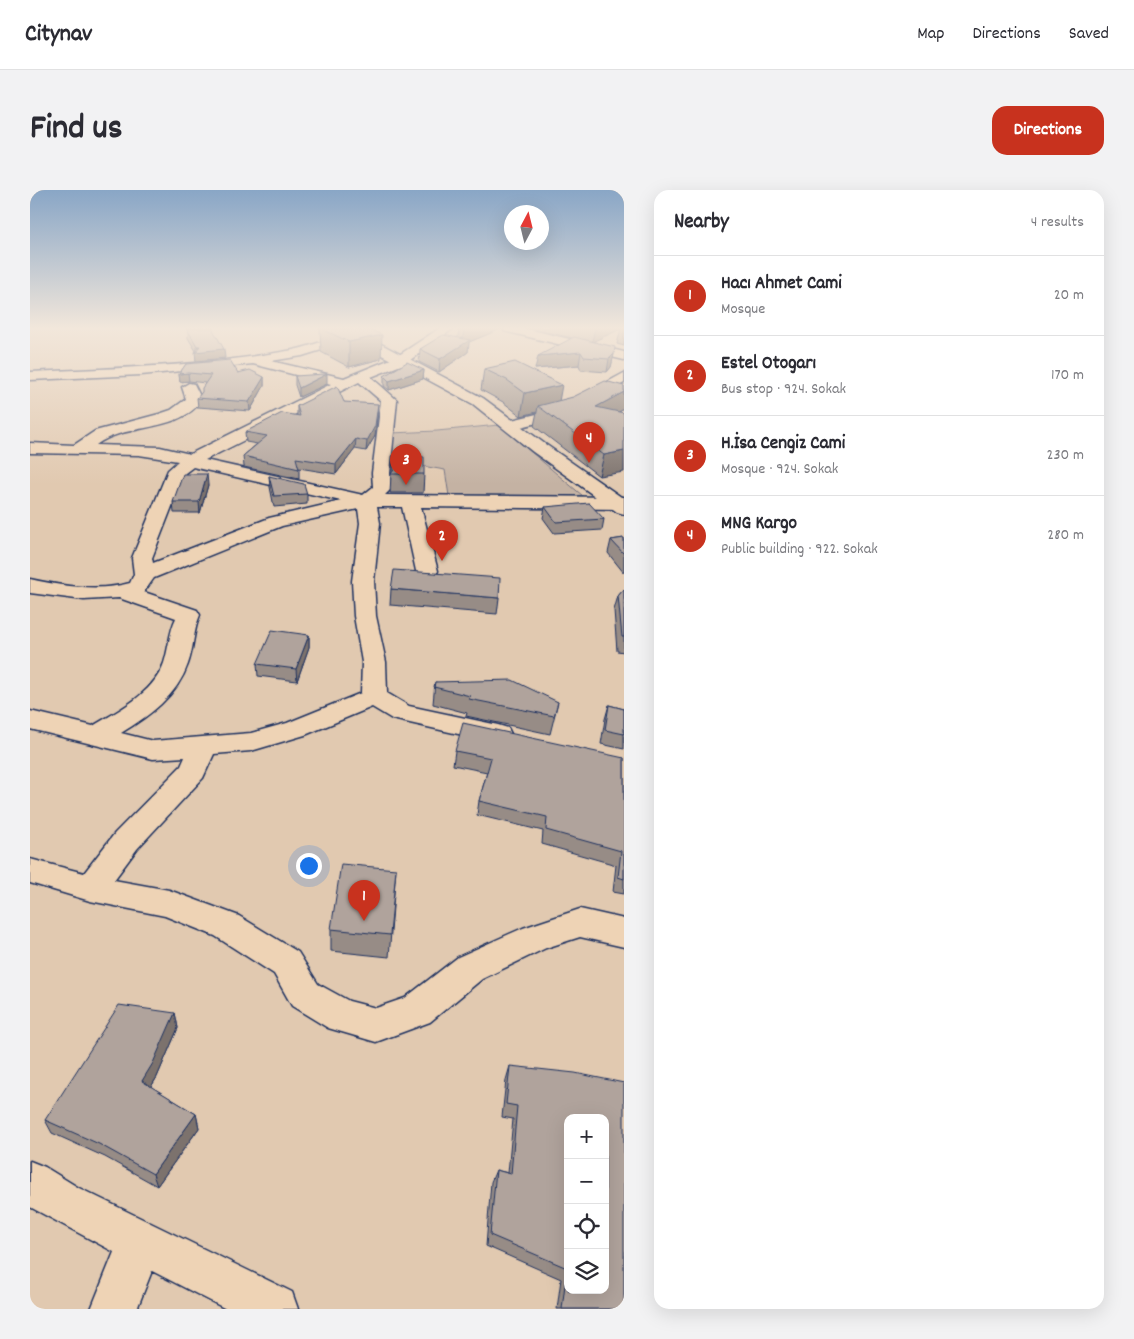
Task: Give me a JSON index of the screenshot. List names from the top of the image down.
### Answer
{
  "north": "top",
  "page": {
    "header": "Citynav",
    "nav": ["Map", "Directions", "Saved"],
    "title": "Find us",
    "buttons": "Directions",
    "heading": ["Nearby", "4 results"],
    "list": [
      {
        "mark": "1",
        "name": "Hacı Ahmet Cami",
        "note": "Mosque",
        "value": "20 m"
      },
      {
        "mark": "2",
        "name": "Estel Otogarı",
        "note": "Bus stop · 924. Sokak",
        "value": "170 m"
      },
      {
        "mark": "3",
        "name": "H.İsa Cengiz Cami",
        "note": "Mosque · 924. Sokak",
        "value": "230 m"
      },
      {
        "mark": "4",
        "name": "MNG Kargo",
        "note": "Public building · 922. Sokak",
        "value": "280 m"
      }
    ],
    "pins": [
      "4",
      "3",
      "2",
      "1"
    ],
    "map_buttons": ["+", "−"]
  }
}
